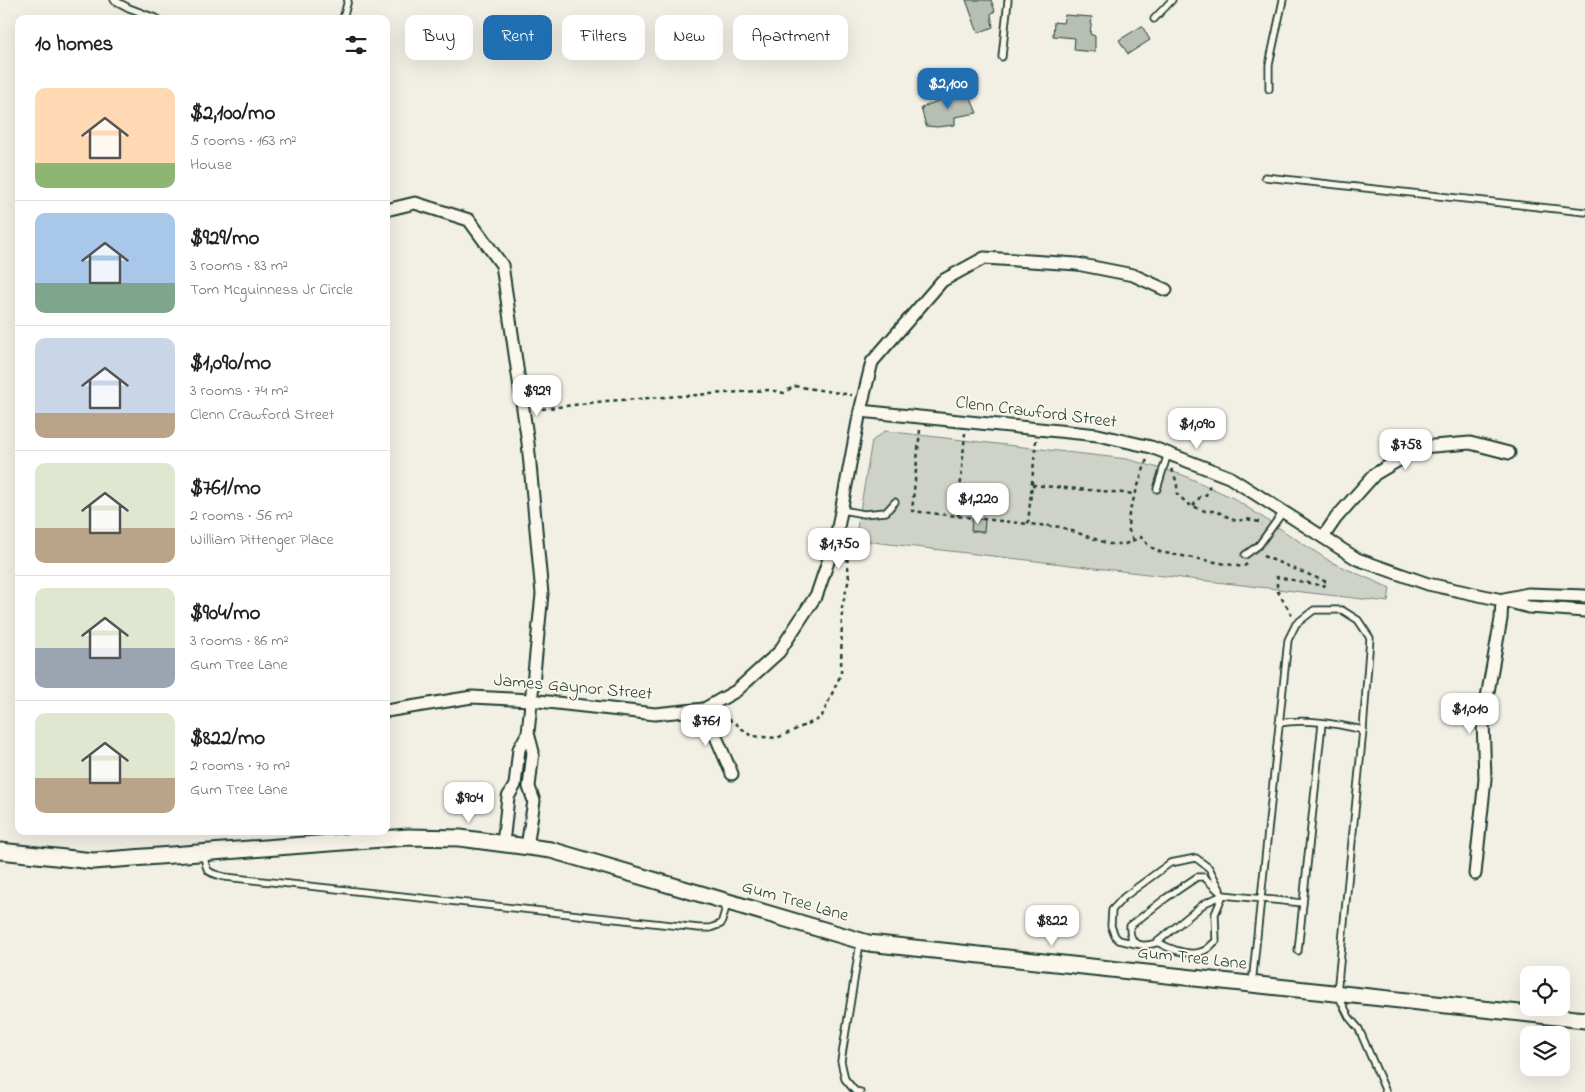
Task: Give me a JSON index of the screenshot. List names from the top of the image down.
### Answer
{
  "streets": {
    "street": ["Clenn Crawford Street", "James Gaynor Street", "Gum Tree Lane"]
  },
  "crossings": [
    ["Clenn Crawford Street", "James Gaynor Street"]
  ],
  "page": {
    "chip": [
      "Buy",
      "Rent",
      "Filters",
      "New",
      "Apartment"
    ],
    "heading": "10 homes",
    "price": [
      "$2,100",
      "$929",
      "$1,090",
      "$758",
      "$1,220",
      "$1,750",
      "$1,010",
      "$761",
      "$904",
      "$822"
    ],
    "list": [
      {
        "name": "$2,100/mo",
        "note": "5 rooms · 163 m² · House"
      },
      {
        "name": "$929/mo",
        "note": "3 rooms · 83 m² · Tom Mcguinness Jr Circle"
      },
      {
        "name": "$1,090/mo",
        "note": "3 rooms · 74 m² · Clenn Crawford Street"
      },
      {
        "name": "$761/mo",
        "note": "2 rooms · 56 m² · William Pittenger Place"
      },
      {
        "name": "$904/mo",
        "note": "3 rooms · 86 m² · Gum Tree Lane"
      },
      {
        "name": "$822/mo",
        "note": "2 rooms · 70 m² · Gum Tree Lane"
      }
    ]
  }
}
